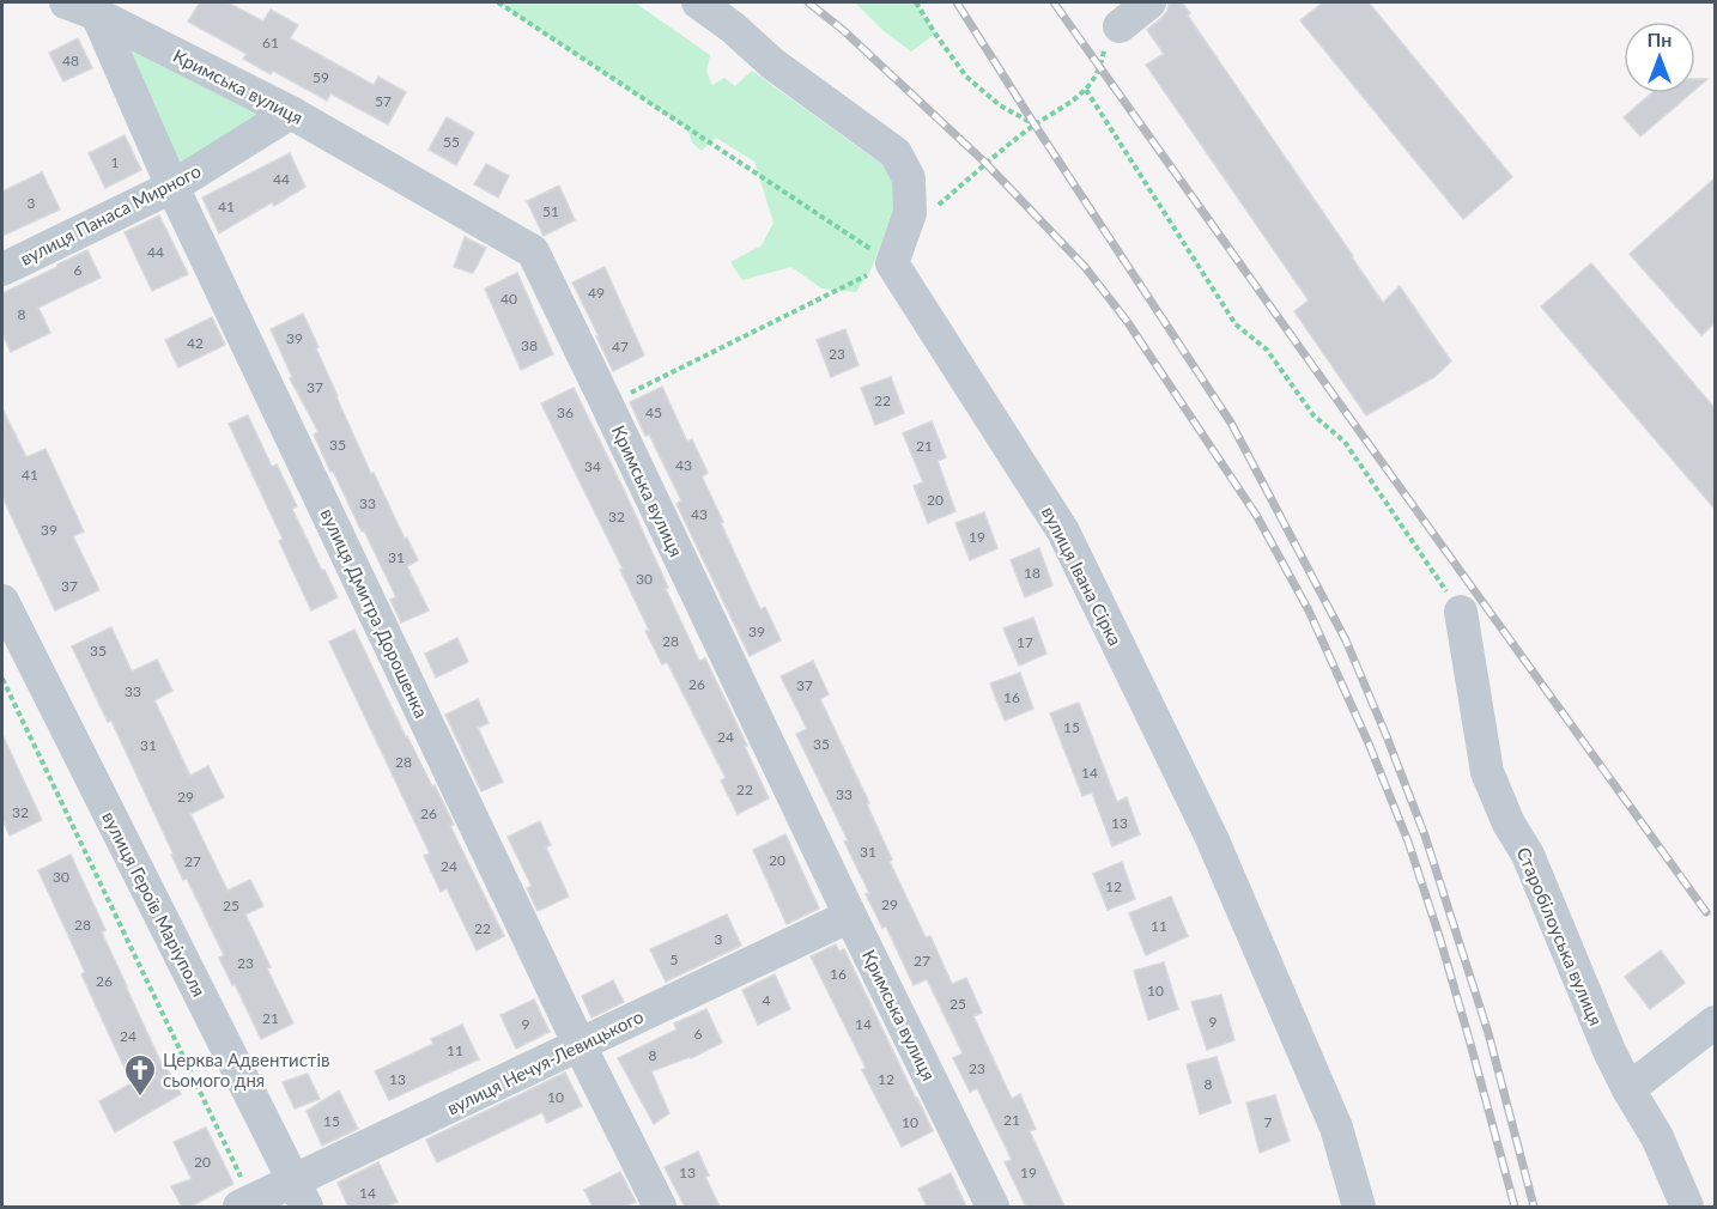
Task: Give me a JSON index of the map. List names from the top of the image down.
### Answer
{
  "streets": {
    "street": [
      "Кримська вулиця",
      "вулиця Панаса Мирного",
      "вулиця Івана Сірка",
      "вулиця Дмитра Дорошенка",
      "вулиця Героїв Маріуполя",
      "Старобілоуська вулиця",
      "вулиця Нечуя-Левицького"
    ]
  },
  "crossings": [
    ["Кримська вулиця", "вулиця Панаса Мирного"],
    ["Кримська вулиця", "вулиця Дмитра Дорошенка"],
    ["Кримська вулиця", "вулиця Нечуя-Левицького"],
    ["вулиця Панаса Мирного", "вулиця Дмитра Дорошенка"],
    ["вулиця Дмитра Дорошенка", "вулиця Нечуя-Левицького"],
    ["вулиця Героїв Маріуполя", "вулиця Нечуя-Левицького"]
  ],
  "places": {
    "church": ["Церква Адвентистів сьомого дня"]
  },
  "house_numbers": [
    "61",
    "48",
    "59",
    "57",
    "55",
    "1",
    "44",
    "3",
    "41",
    "51",
    "44",
    "6",
    "49",
    "40",
    "8",
    "39",
    "42",
    "38",
    "47",
    "23",
    "37",
    "22",
    "36",
    "45",
    "35",
    "21",
    "43",
    "34",
    "41",
    "20",
    "33",
    "43",
    "32",
    "39",
    "19",
    "31",
    "18",
    "30",
    "37",
    "39",
    "28",
    "17",
    "35",
    "26",
    "37",
    "33",
    "16",
    "15",
    "24",
    "35",
    "31",
    "28",
    "14",
    "22",
    "33",
    "29",
    "32",
    "26",
    "13",
    "31",
    "20",
    "27",
    "24",
    "30",
    "12",
    "29",
    "25",
    "28",
    "11",
    "22",
    "3",
    "5",
    "27",
    "23",
    "16",
    "26",
    "10",
    "4",
    "25",
    "21",
    "9",
    "9",
    "14",
    "6",
    "24",
    "11",
    "8",
    "23",
    "13",
    "12",
    "8",
    "10",
    "21",
    "15",
    "10",
    "7",
    "20",
    "13",
    "19",
    "14"
  ],
  "north": "top"
}
